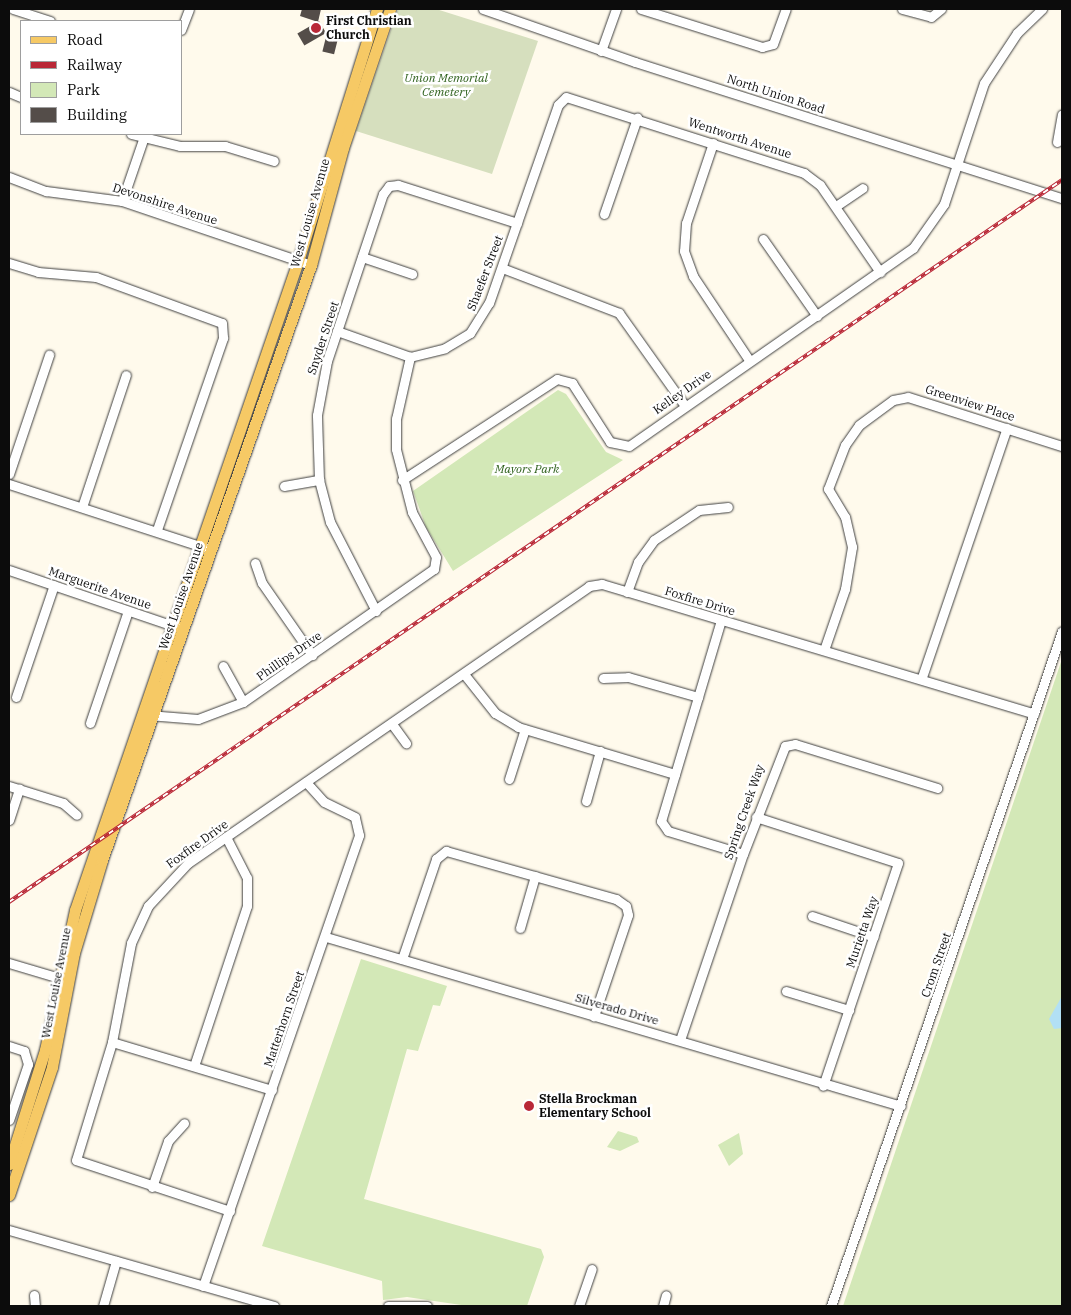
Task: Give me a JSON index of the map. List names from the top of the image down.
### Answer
{
  "streets": {
    "main road": ["West Louise Avenue"],
    "street": [
      "North Union Road",
      "Wentworth Avenue",
      "Devonshire Avenue",
      "Shaefer Street",
      "Snyder Street",
      "Kelley Drive",
      "Greenview Place",
      "Marguerite Avenue",
      "Foxfire Drive",
      "Phillips Drive",
      "Spring Creek Way",
      "Murietta Way",
      "Crom Street",
      "Silverado Drive",
      "Matterhorn Street"
    ]
  },
  "crossings": [
    ["North Union Road", "Kelley Drive"],
    ["Wentworth Avenue", "Shaefer Street"],
    ["Wentworth Avenue", "Kelley Drive"],
    ["Devonshire Avenue", "West Louise Avenue"],
    ["West Louise Avenue", "Marguerite Avenue"],
    ["West Louise Avenue", "Phillips Drive"],
    ["Shaefer Street", "Snyder Street"],
    ["Snyder Street", "Phillips Drive"],
    ["Kelley Drive", "Phillips Drive"],
    ["Greenview Place", "Foxfire Drive"],
    ["Foxfire Drive", "Crom Street"],
    ["Foxfire Drive", "Matterhorn Street"],
    ["Spring Creek Way", "Murietta Way"],
    ["Spring Creek Way", "Silverado Drive"],
    ["Murietta Way", "Silverado Drive"],
    ["Crom Street", "Silverado Drive"],
    ["Silverado Drive", "Matterhorn Street"]
  ],
  "parks": ["Union Memorial Cemetery", "Mayors Park"],
  "places": ["First Christian Church", "Stella Brockman Elementary School"],
  "legend": [
    "Road",
    "Railway",
    "Park",
    "Building"
  ]
}
